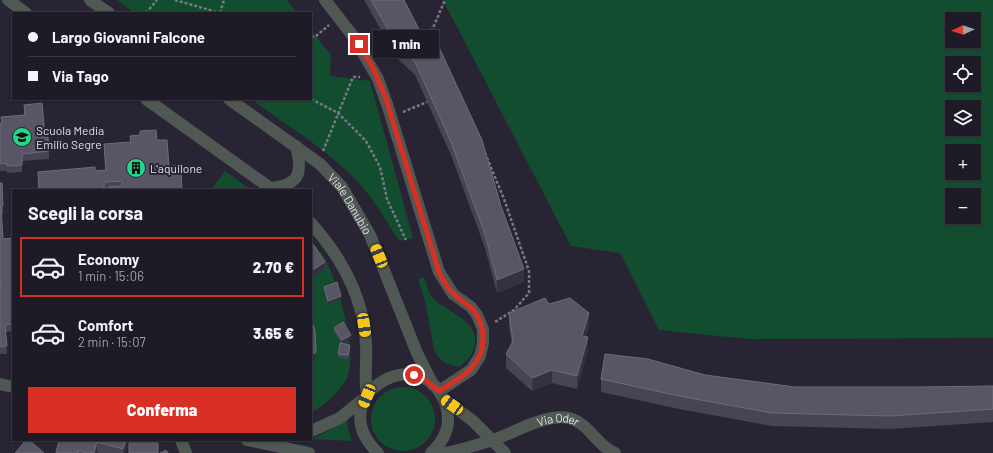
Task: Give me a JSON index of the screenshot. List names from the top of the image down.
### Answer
{
  "streets": {
    "street": ["Viale Danubio", "Via Oder"]
  },
  "places": {
    "school or university": ["Scuola Media Emilio Segre"],
    "building": ["L'aquilone"]
  },
  "north": "left",
  "page": {
    "map_buttons": ["+", "−"],
    "banner": ["Largo Giovanni Falcone", "Via Tago"],
    "bubble": "1 min",
    "heading": "Scegli la corsa",
    "list": [
      {
        "name": "Economy",
        "note": "1 min · 15:06",
        "value": "2.70 €"
      },
      {
        "name": "Comfort",
        "note": "2 min · 15:07",
        "value": "3.65 €"
      }
    ],
    "buttons": "Conferma"
  }
}
